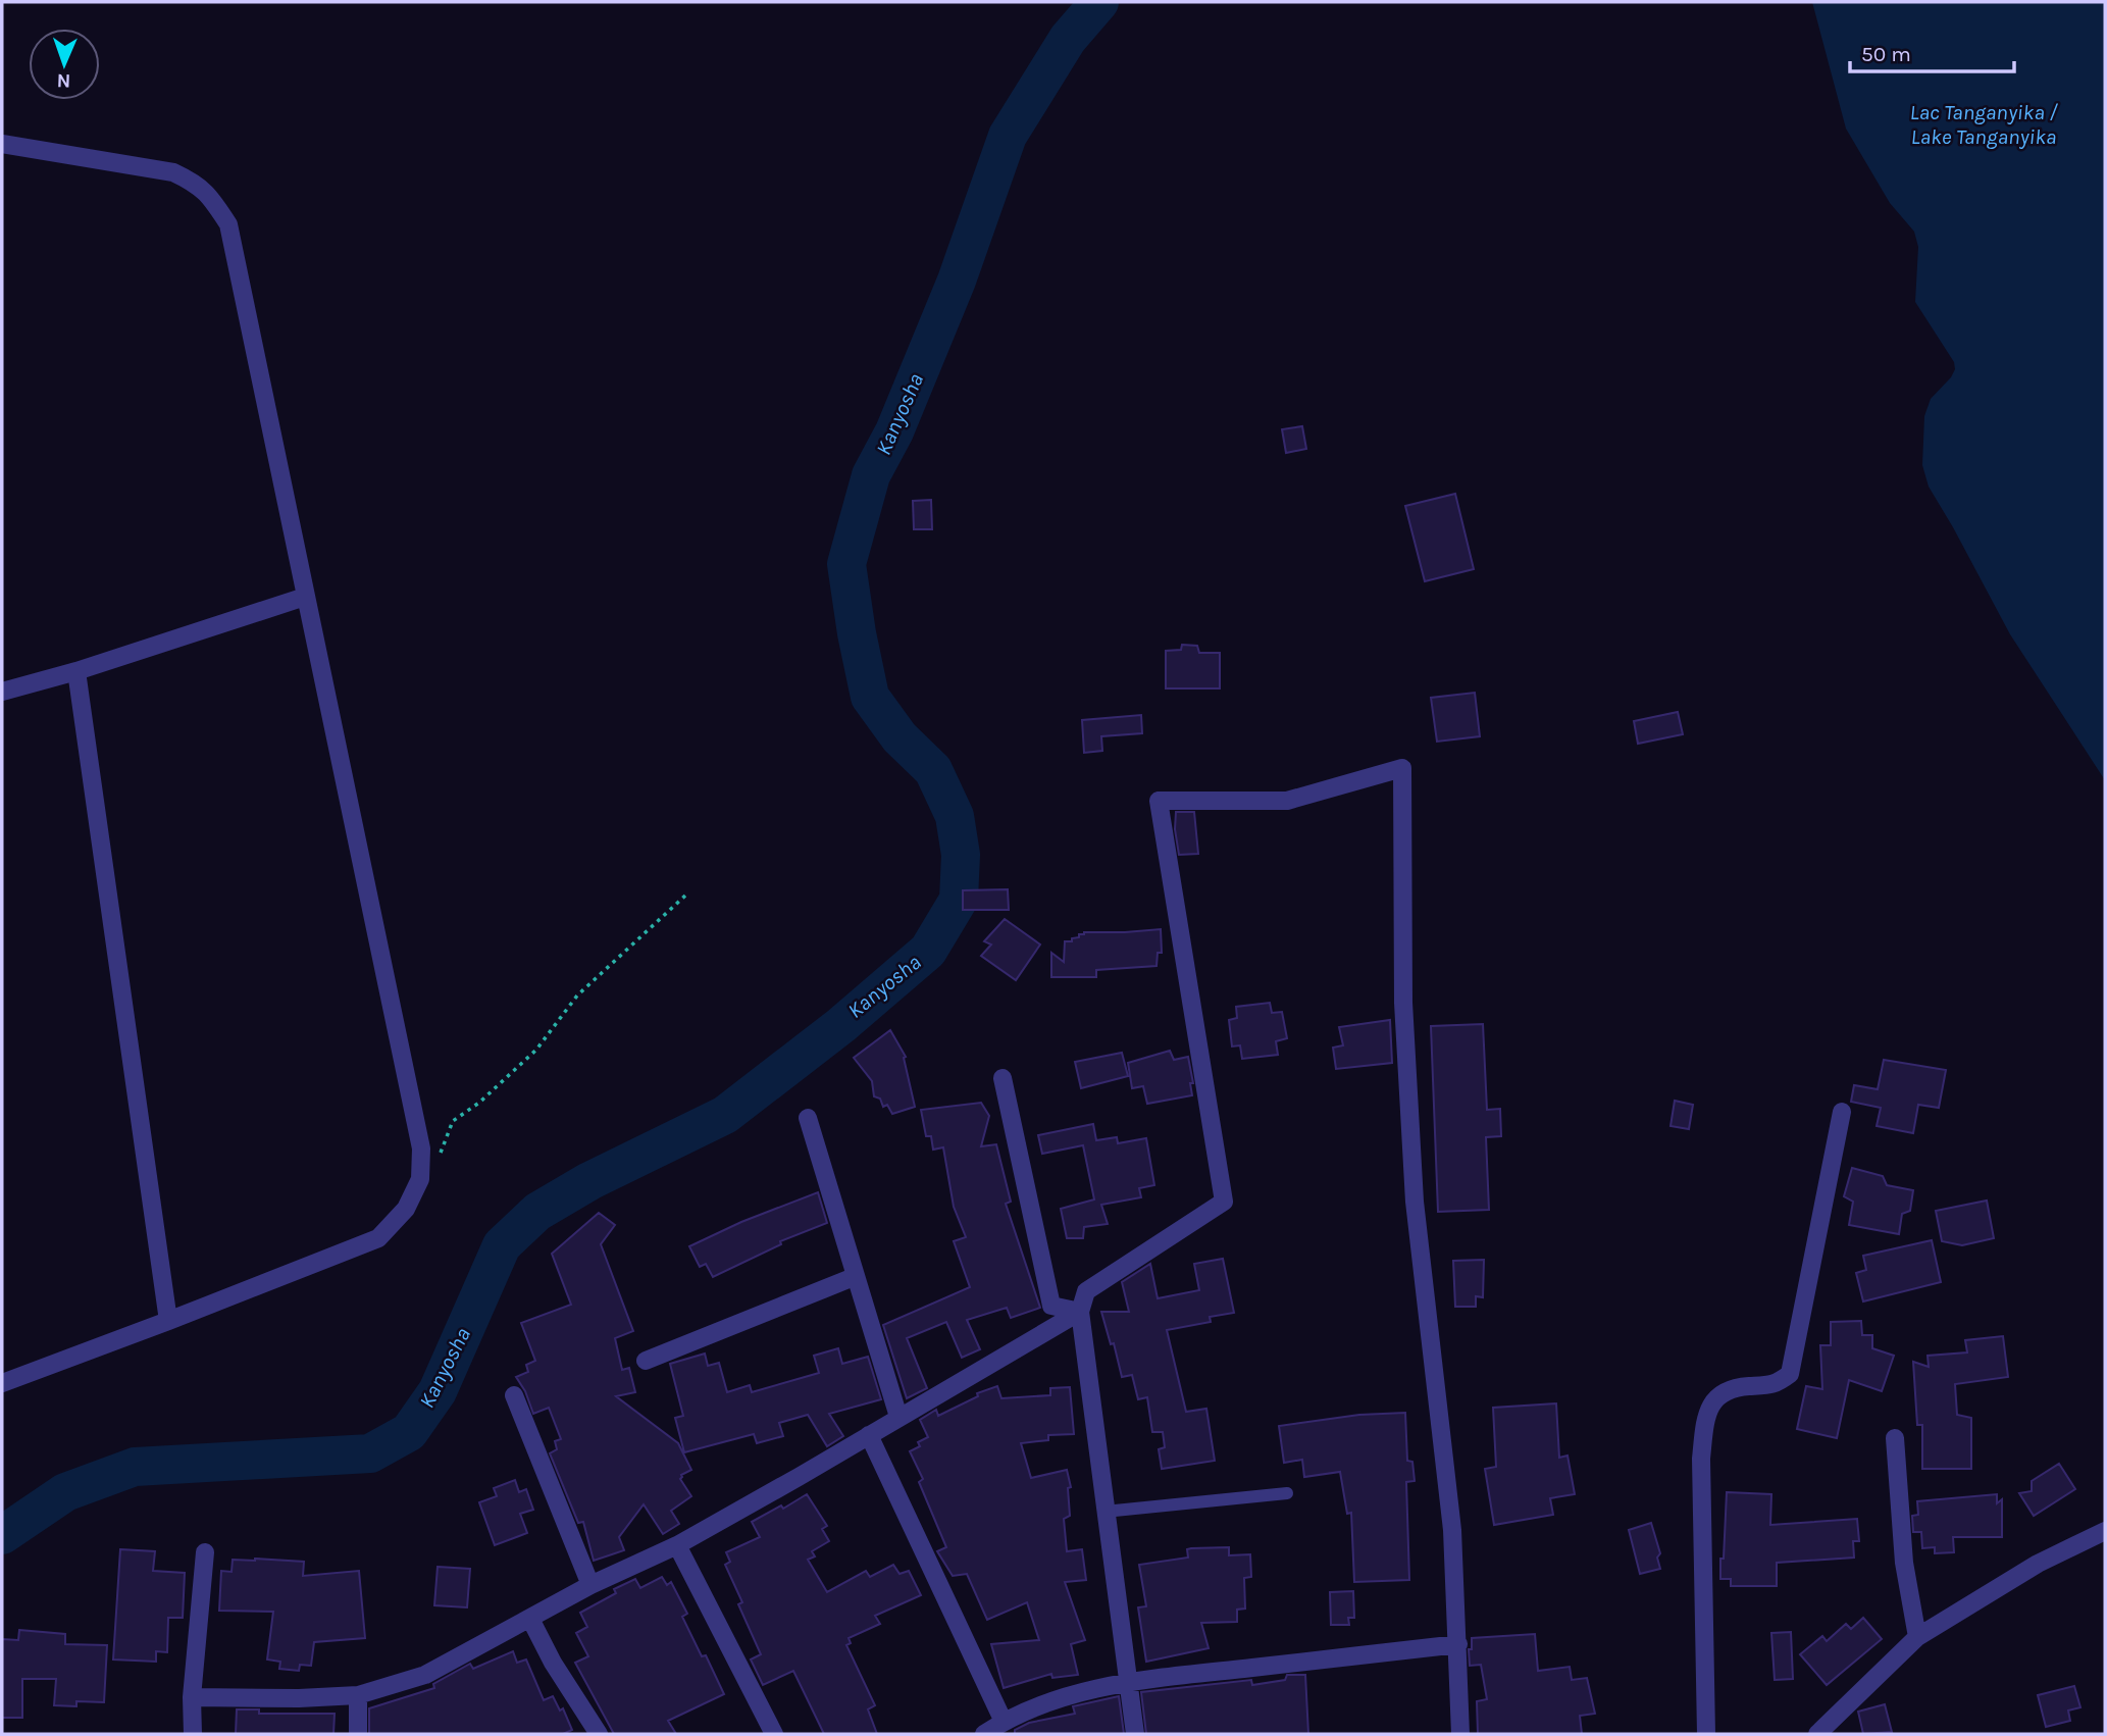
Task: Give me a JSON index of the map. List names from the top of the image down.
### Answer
{
  "water": ["Lac Tanganyika / Lake Tanganyika", "Kanyosha"],
  "scale_bar": "50 m",
  "north": "bottom"
}
